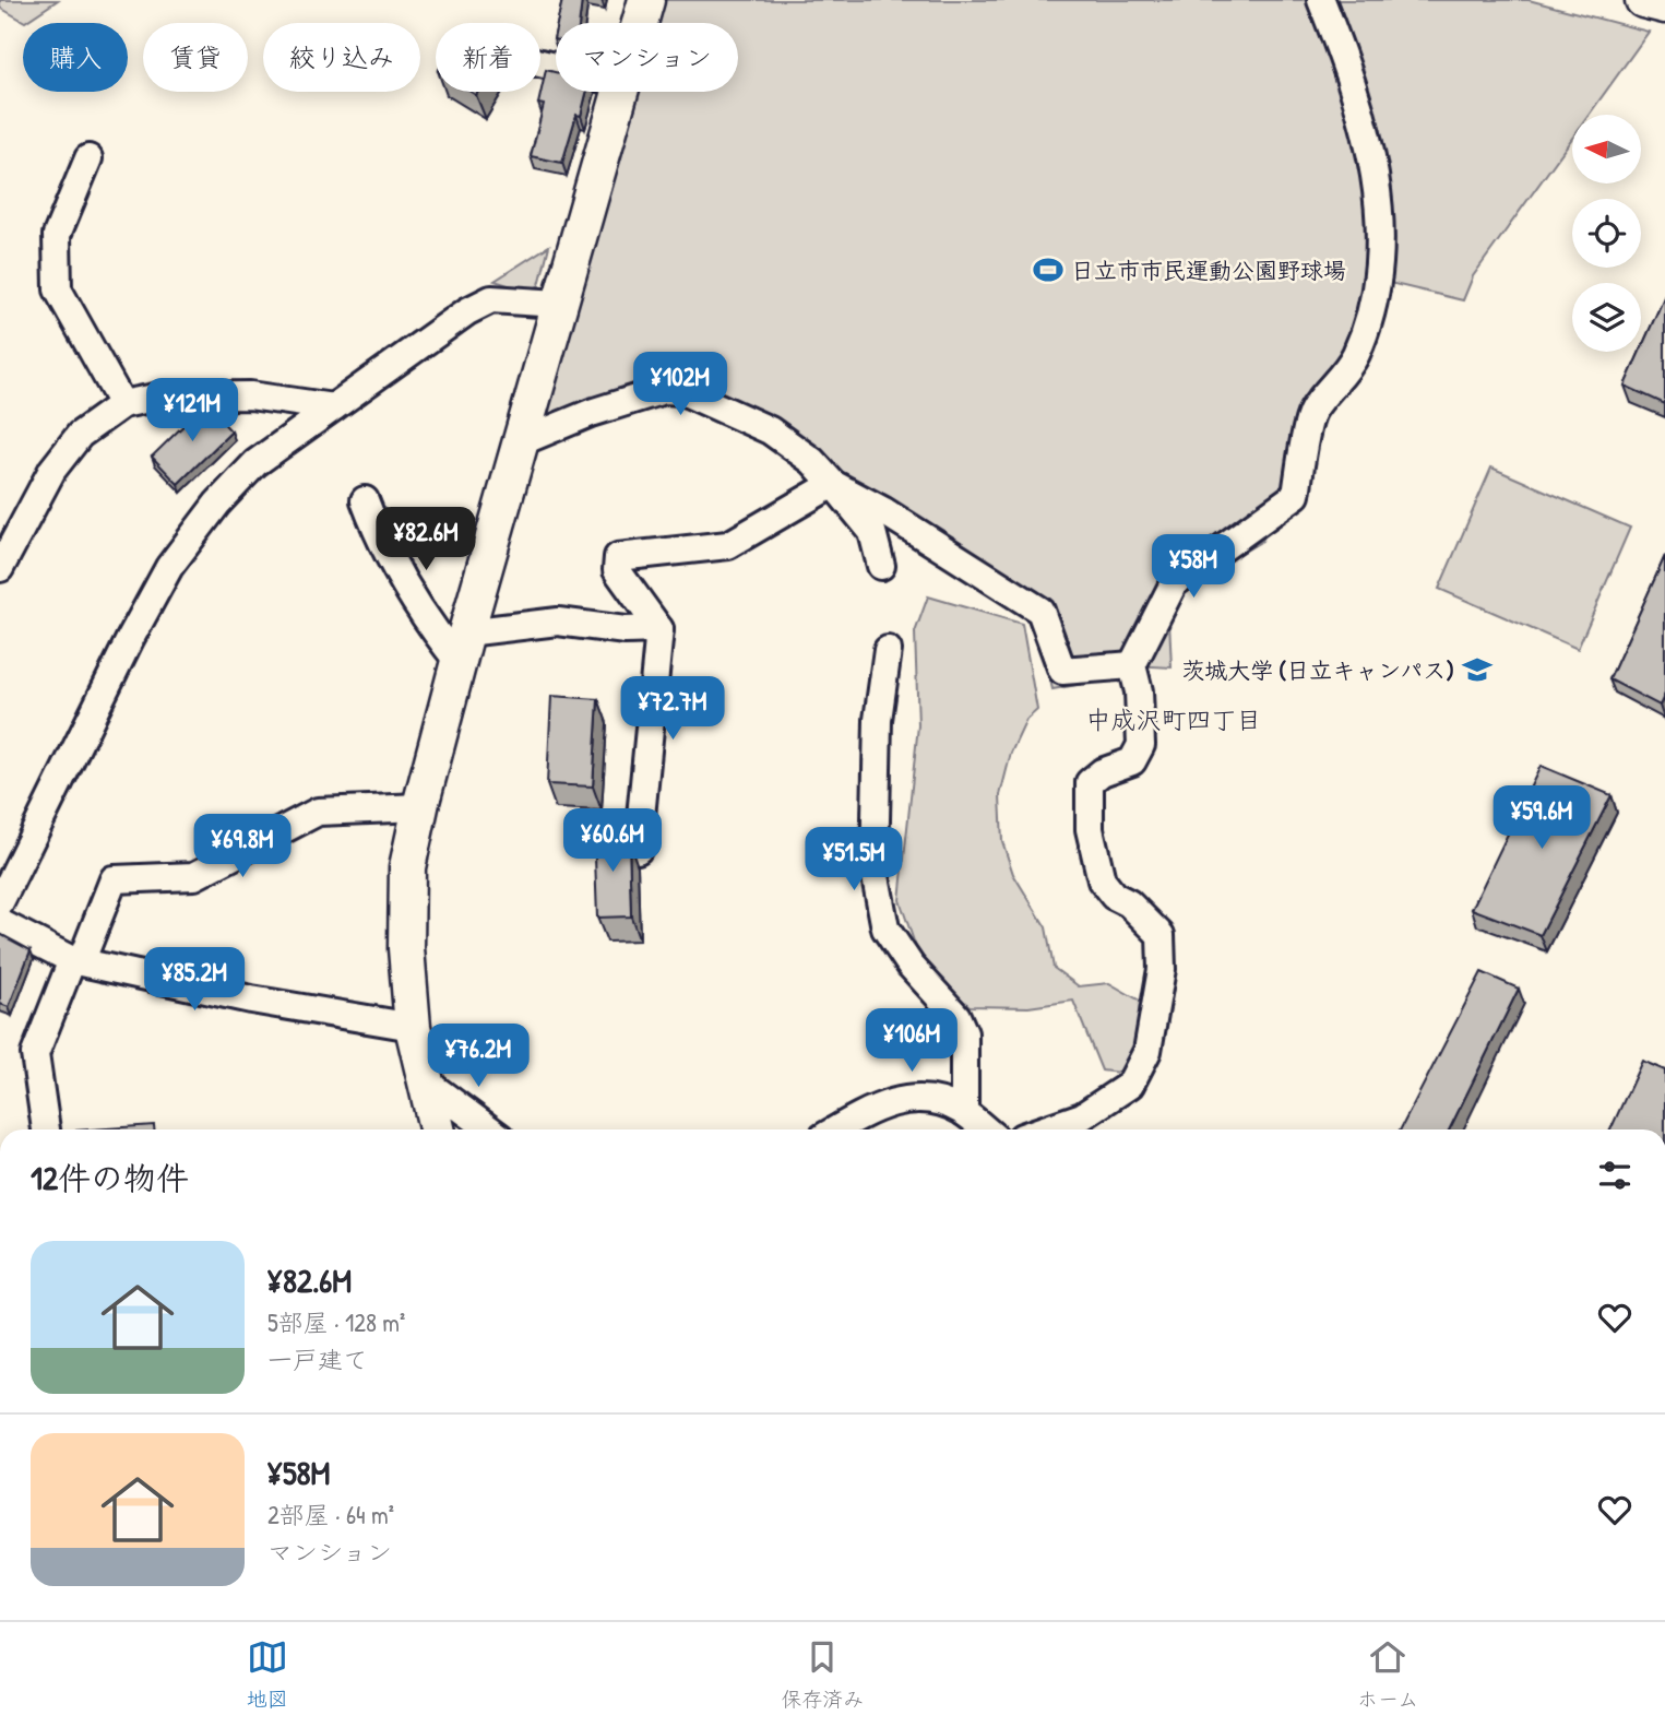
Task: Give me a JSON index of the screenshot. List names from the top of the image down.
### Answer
{
  "districts": ["中成沢町四丁目"],
  "places": {
    "sports": ["日立市市民運動公園野球場"],
    "school or university": ["茨城大学 (日立キャンパス)"]
  },
  "north": "left",
  "page": {
    "chip": [
      "購入",
      "賃貸",
      "絞り込み",
      "新着",
      "マンション"
    ],
    "price": [
      "¥102M",
      "¥121M",
      "¥82.6M",
      "¥58M",
      "¥72.7M",
      "¥59.6M",
      "¥60.6M",
      "¥69.8M",
      "¥51.5M",
      "¥85.2M",
      "¥106M",
      "¥76.2M"
    ],
    "heading": "12件の物件",
    "list": [
      {
        "name": "¥82.6M",
        "note": "5部屋 · 128 m² · 一戸建て"
      },
      {
        "name": "¥58M",
        "note": "2部屋 · 64 m² · マンション"
      }
    ],
    "tabs": ["地図", "保存済み", "ホーム"]
  }
}
